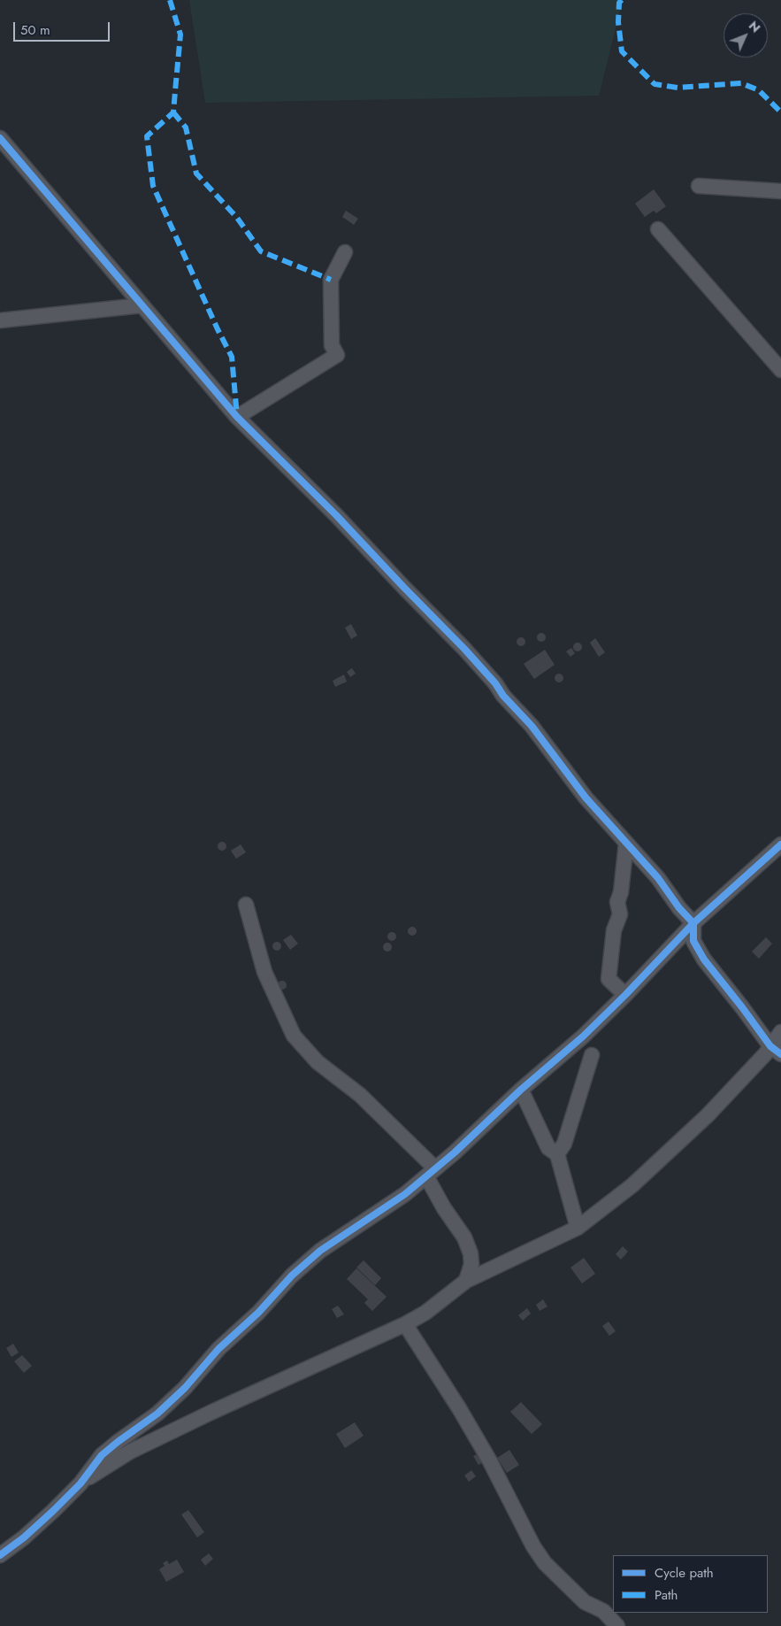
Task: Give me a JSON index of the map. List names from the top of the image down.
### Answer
{
  "legend": ["Cycle path", "Path"],
  "scale_bar": "50 m",
  "north": "top right"
}
